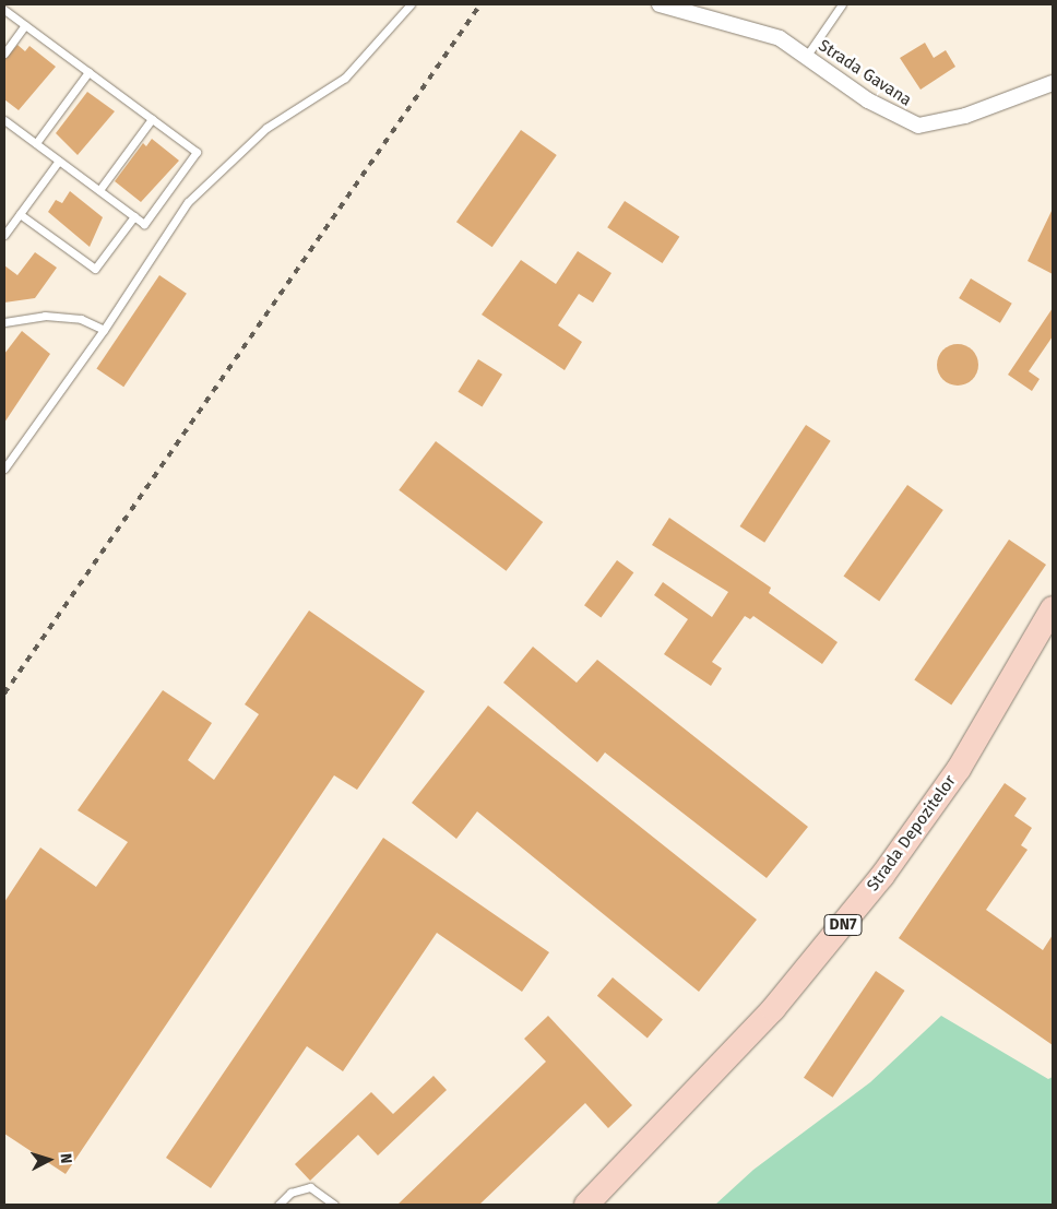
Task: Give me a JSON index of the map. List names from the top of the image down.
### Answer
{
  "streets": {
    "main road": ["Strada Depozitelor", "DN7"],
    "street": ["Strada Gavana"]
  },
  "north": "right"
}
